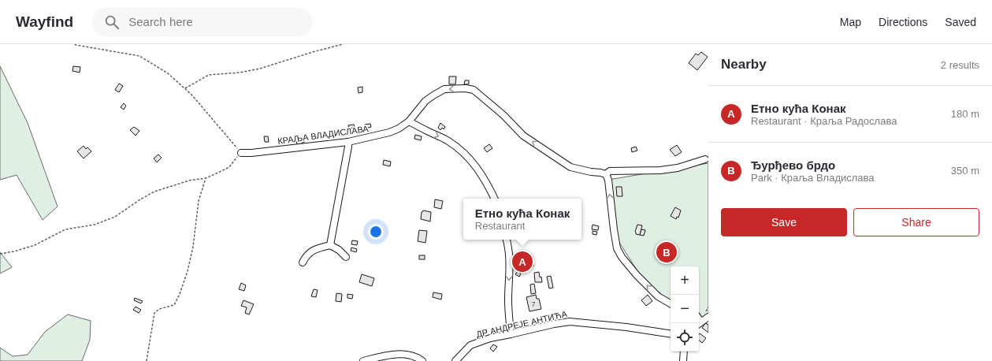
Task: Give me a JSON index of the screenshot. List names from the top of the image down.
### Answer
{
  "streets": {
    "street": ["КРАЉА ВЛАДИСЛАВА", "ДР АНДРЕЈЕ АНТИЋА"]
  },
  "one_way": ["КРАЉА ВЛАДИСЛАВА"],
  "house_numbers": ["7"],
  "page": {
    "header": "Wayfind",
    "search": "Search here",
    "nav": ["Map", "Directions", "Saved"],
    "heading": ["Nearby", "2 results"],
    "list": [
      {
        "mark": "A",
        "name": "Етно кућа Конак",
        "note": "Restaurant · Краља Радослава",
        "value": "180 m"
      },
      {
        "mark": "B",
        "name": "Ђурђево брдо",
        "note": "Park · Краља Владислава",
        "value": "350 m"
      }
    ],
    "popup": ["Етно кућа Конак", "Restaurant"],
    "buttons": ["Save", "Share"],
    "pins": ["B", "A"],
    "map_buttons": ["+", "−"]
  }
}
